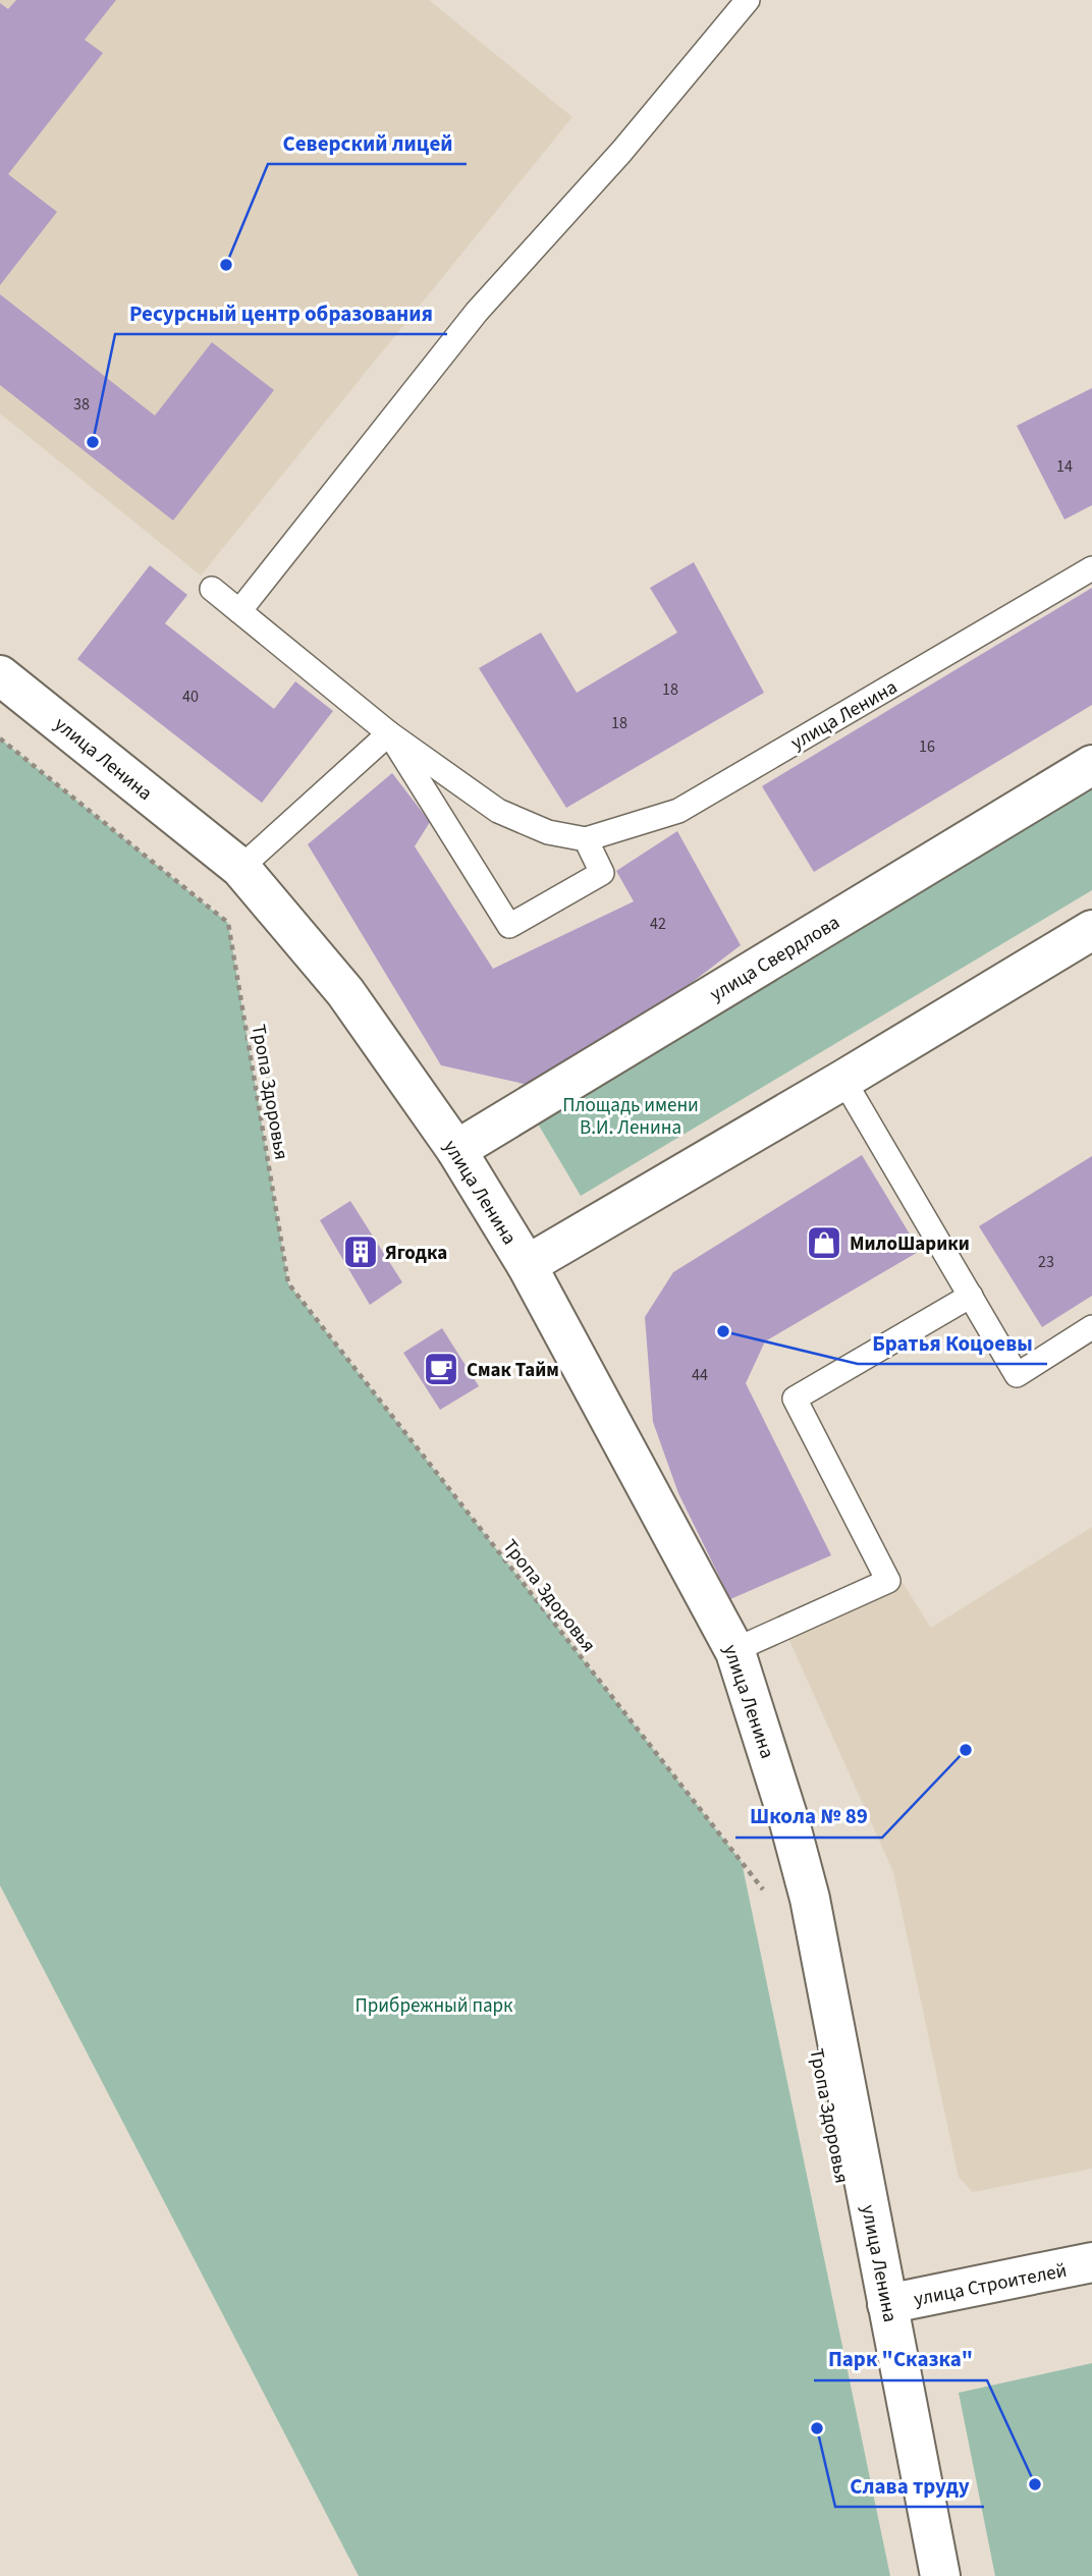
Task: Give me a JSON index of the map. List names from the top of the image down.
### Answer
{
  "streets": {
    "street": ["улица Ленина", "улица Свердлова", "улица Строителей"],
    "path": ["Тропа Здоровья"]
  },
  "crossings": [
    ["улица Ленина", "улица Свердлова"],
    ["улица Ленина", "улица Строителей"]
  ],
  "parks": ["Площадь имени В.И. Ленина", "Прибрежный парк"],
  "places": {
    "other": [
      "Северский лицей",
      "Ресурсный центр образования",
      "Братья Коцоевы",
      "Школа № 89",
      "Слава труду",
      "Парк \"Сказка\""
    ],
    "shop": ["МилоШарики"],
    "building": ["Ягодка"],
    "cafe": ["Смак Тайм"]
  },
  "house_numbers": [
    "38",
    "14",
    "18",
    "40",
    "18",
    "16",
    "42",
    "23",
    "44"
  ]
}
